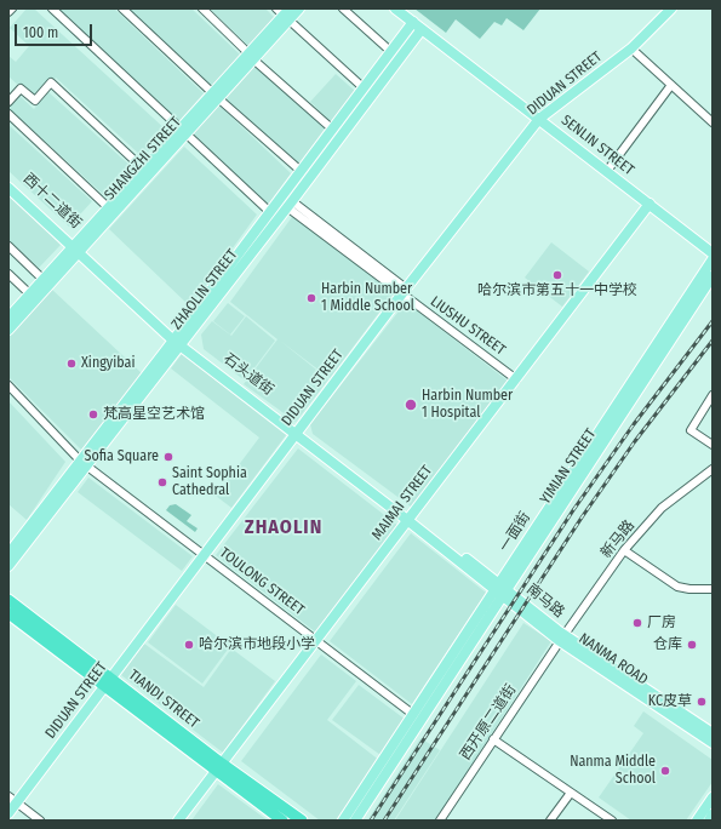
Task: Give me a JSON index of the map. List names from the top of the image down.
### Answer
{
  "streets": {
    "highway": ["TIANDI STREET"],
    "main road": [
      "DIDUAN STREET",
      "SENLIN STREET",
      "SHANGZHI STREET",
      "西十二道街",
      "ZHAOLIN STREET",
      "YIMIAN STREET",
      "MAIMAI STREET",
      "一面街",
      "南马路",
      "NANMA ROAD"
    ],
    "street": [
      "LIUSHU STREET",
      "新马路",
      "TOULONG STREET",
      "西开原二道街"
    ]
  },
  "crossings": [
    ["DIDUAN STREET", "SENLIN STREET"],
    ["DIDUAN STREET", "LIUSHU STREET"],
    ["DIDUAN STREET", "TOULONG STREET"],
    ["DIDUAN STREET", "TIANDI STREET"],
    ["SENLIN STREET", "ZHAOLIN STREET"],
    ["SENLIN STREET", "MAIMAI STREET"],
    ["SHANGZHI STREET", "西十二道街"],
    ["ZHAOLIN STREET", "LIUSHU STREET"],
    ["ZHAOLIN STREET", "TOULONG STREET"],
    ["LIUSHU STREET", "MAIMAI STREET"],
    ["YIMIAN STREET", "一面街"],
    ["YIMIAN STREET", "TOULONG STREET"],
    ["YIMIAN STREET", "NANMA ROAD"],
    ["MAIMAI STREET", "TOULONG STREET"],
    ["MAIMAI STREET", "TIANDI STREET"],
    ["一面街", "NANMA ROAD"],
    ["新马路", "南马路"],
    ["新马路", "NANMA ROAD"],
    ["新马路", "西开原二道街"],
    ["南马路", "NANMA ROAD"],
    ["南马路", "西开原二道街"],
    ["NANMA ROAD", "西开原二道街"]
  ],
  "districts": ["ZHAOLIN"],
  "places": [
    "哈尔滨市第五十一中学校",
    "Harbin Number 1 Middle School",
    "Xingyibai",
    "Harbin Number 1 Hospital",
    "梵高星空艺术馆",
    "Sofia Square",
    "Saint Sophia Cathedral",
    "厂房",
    "哈尔滨市地段小学",
    "仓库",
    "KC皮草",
    "Nanma Middle School"
  ],
  "scale_bar": "100 m"
}
